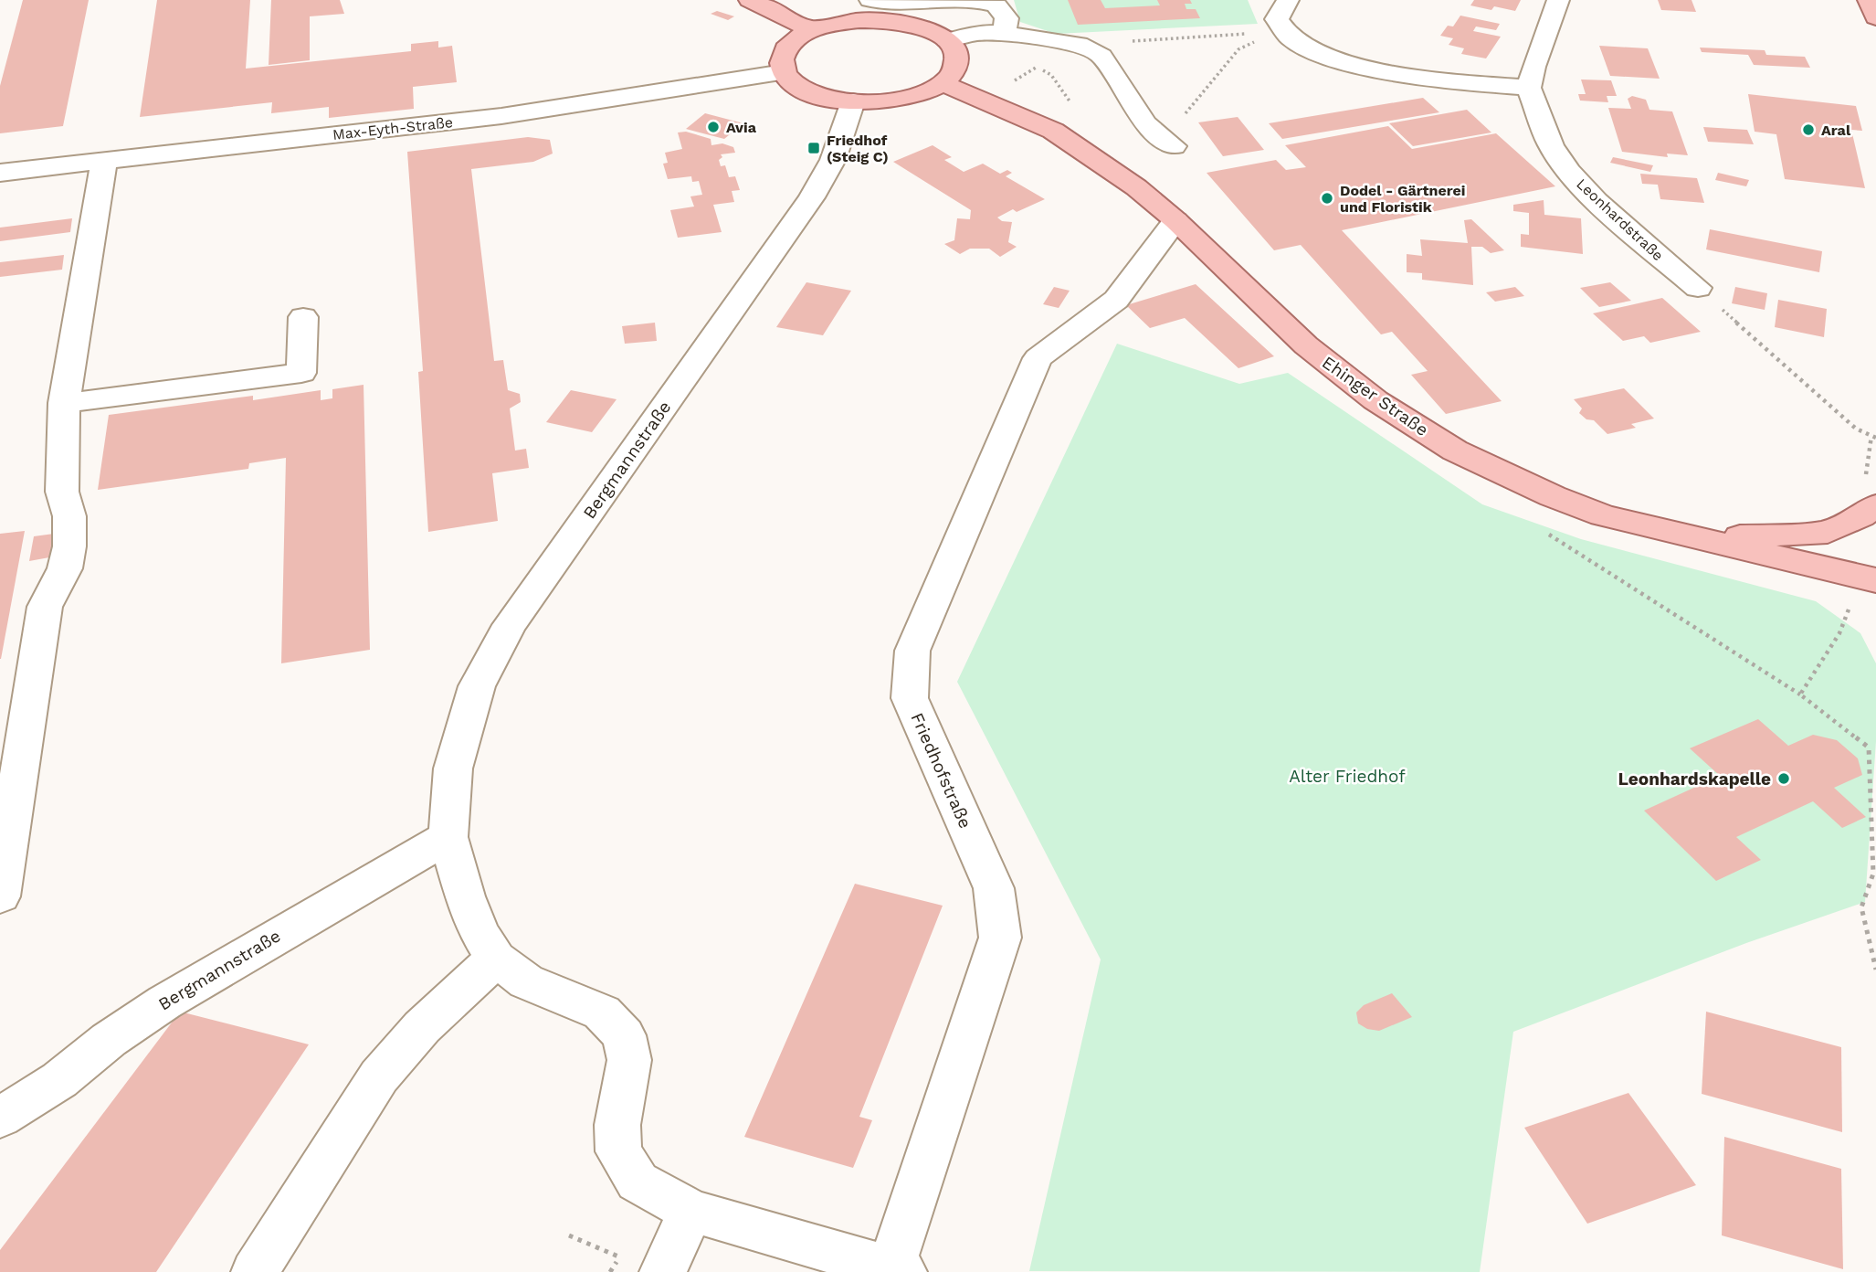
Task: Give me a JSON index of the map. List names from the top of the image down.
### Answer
{
  "streets": {
    "main road": ["Ehinger Straße"],
    "street": [
      "Max-Eyth-Straße",
      "Leonhardstraße",
      "Bergmannstraße",
      "Friedhofstraße"
    ]
  },
  "crossings": [
    ["Ehinger Straße", "Friedhofstraße"],
    ["Bergmannstraße", "Friedhofstraße"]
  ],
  "parks": ["Alter Friedhof"],
  "places": {
    "other": [
      "Avia",
      "Aral",
      "Dodel - Gärtnerei und Floristik",
      "Leonhardskapelle"
    ],
    "transit": ["Friedhof (Steig C)"]
  }
}
